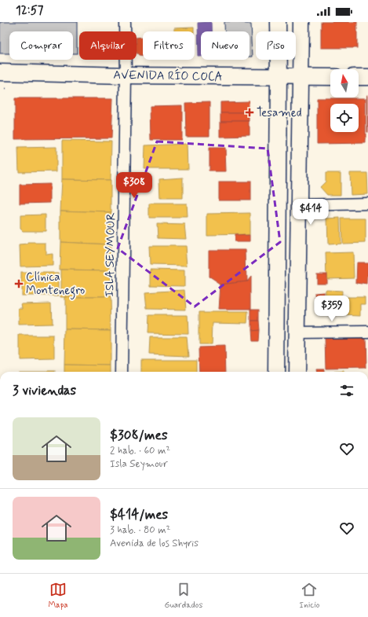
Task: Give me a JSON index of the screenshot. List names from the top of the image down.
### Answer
{
  "streets": {
    "main road": ["AVENIDA RÍO COCA"],
    "street": ["ISLA SEYMOUR"]
  },
  "crossings": [
    ["AVENIDA RÍO COCA", "ISLA SEYMOUR"]
  ],
  "places": {
    "health": ["Tesamed", "Clínica Montenegro"]
  },
  "north": "top",
  "page": {
    "status": "12:57",
    "chip": [
      "Comprar",
      "Alquilar",
      "Filtros",
      "Nuevo",
      "Piso"
    ],
    "price": ["$308", "$414", "$359"],
    "heading": "3 viviendas",
    "list": [
      {
        "name": "$308/mes",
        "note": "2 hab. · 60 m² · Isla Seymour"
      },
      {
        "name": "$414/mes",
        "note": "3 hab. · 80 m² · Avenida de los Shyris"
      }
    ],
    "tabs": ["Mapa", "Guardados", "Inicio"]
  }
}
